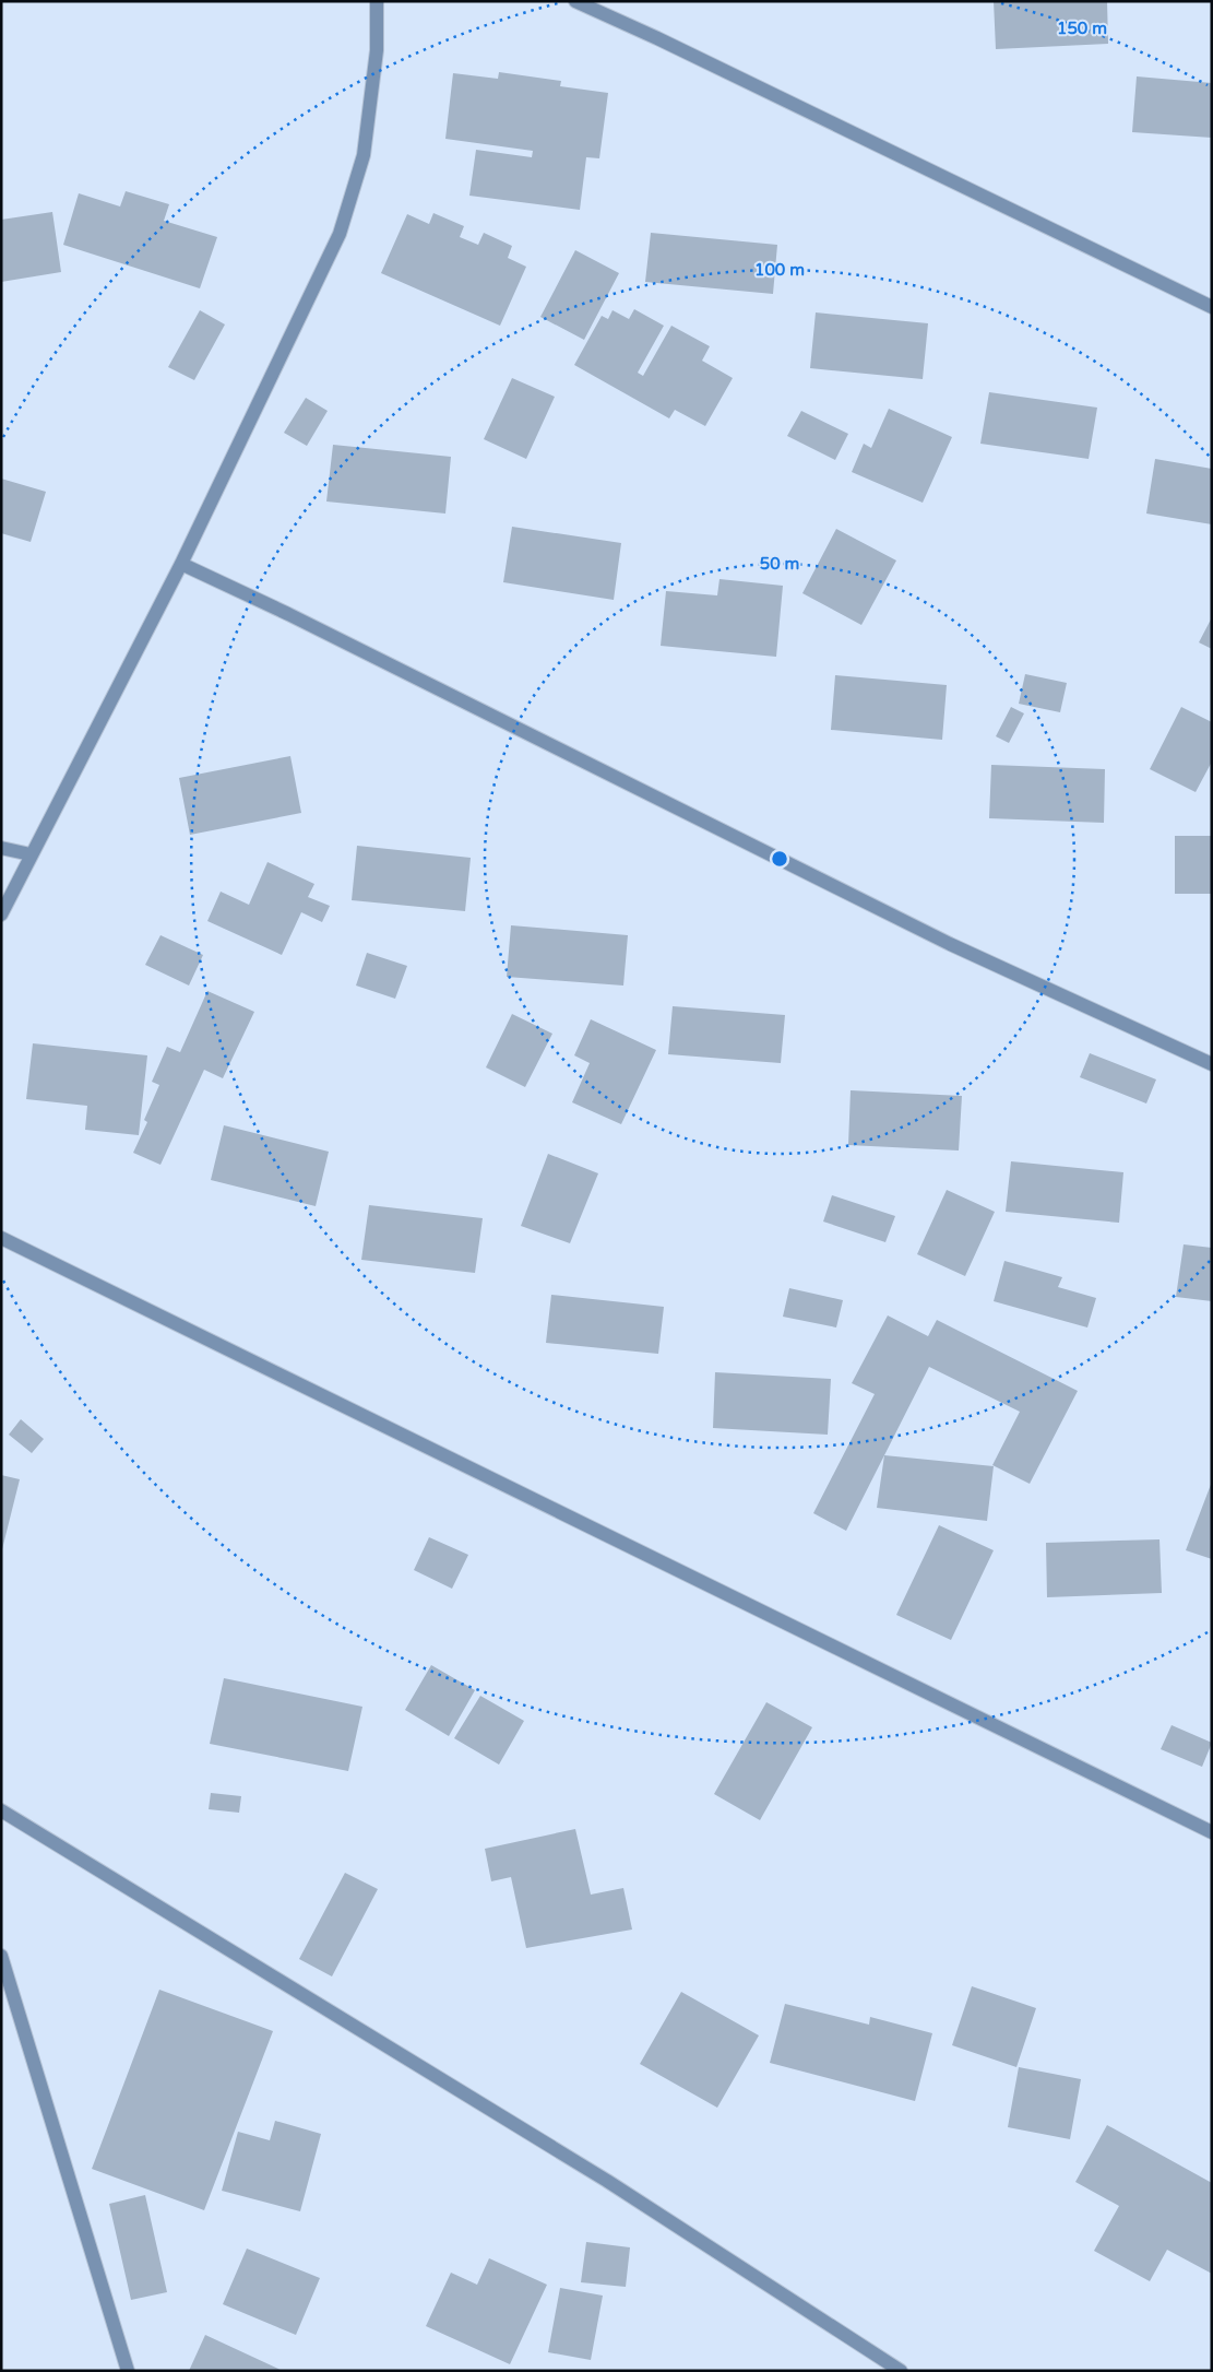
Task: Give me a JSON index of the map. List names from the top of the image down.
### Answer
{
  "rings": ["150 m", "100 m", "50 m"]
}
